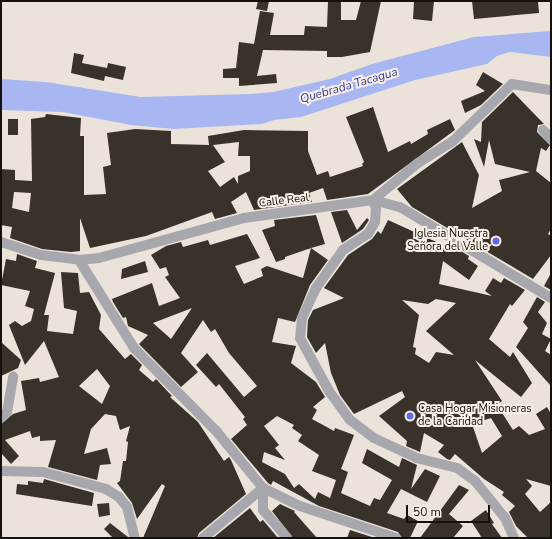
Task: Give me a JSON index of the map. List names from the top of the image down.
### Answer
{
  "streets": {
    "street": ["Calle Real"]
  },
  "water": ["Quebrada Tacagua"],
  "places": ["Iglesia Nuestra Señora del Valle", "Casa Hogar Misioneras de la Caridad"],
  "scale_bar": "50 m"
}
